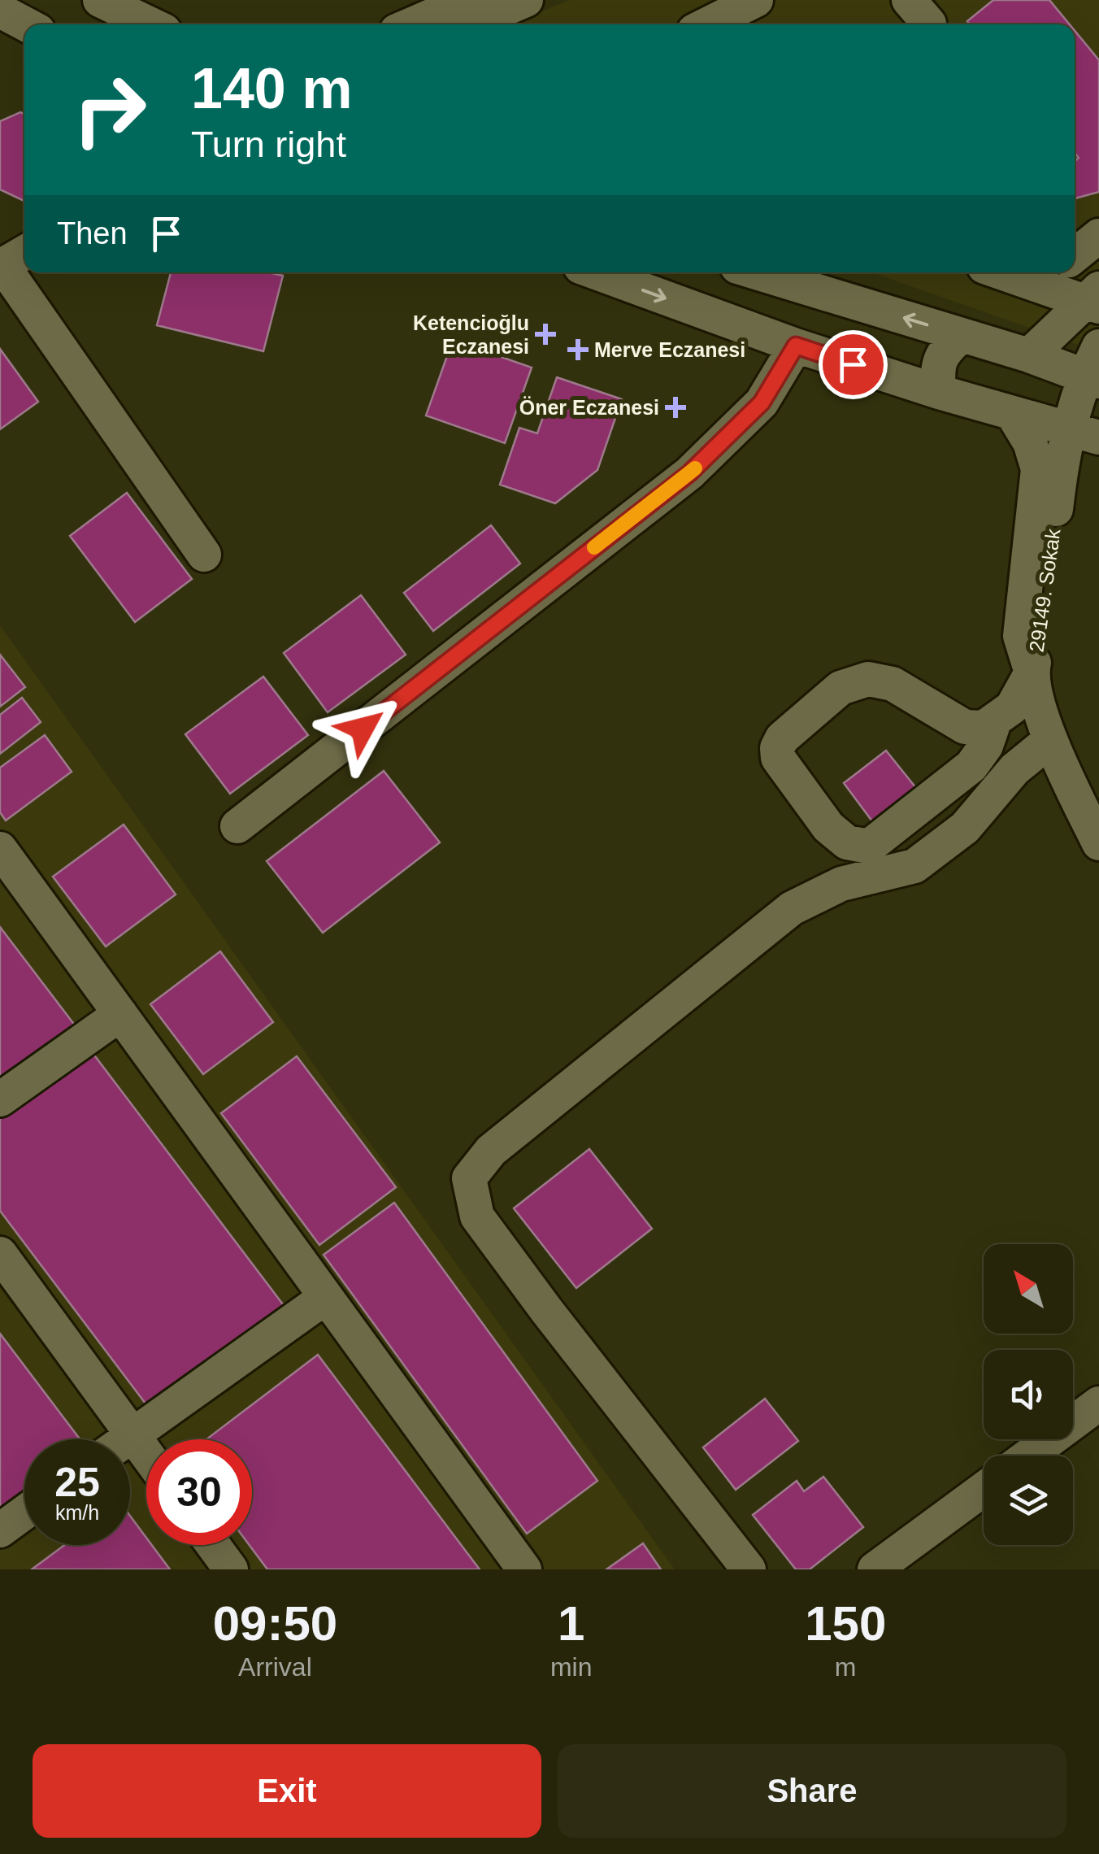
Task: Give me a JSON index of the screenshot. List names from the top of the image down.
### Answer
{
  "streets": {
    "street": ["29149. Sokak"]
  },
  "places": {
    "health": ["Ketencioğlu Eczanesi", "Merve Eczanesi", "Öner Eczanesi"]
  },
  "north": "top left",
  "page": {
    "turn": ["140 m", "Turn right"],
    "then": "Then",
    "speed": "25 km/h",
    "limit": "30",
    "eta": [
      "09:50",
      "Arrival",
      "1",
      "min",
      "150",
      "m"
    ],
    "buttons": ["Exit", "Share"]
  }
}
